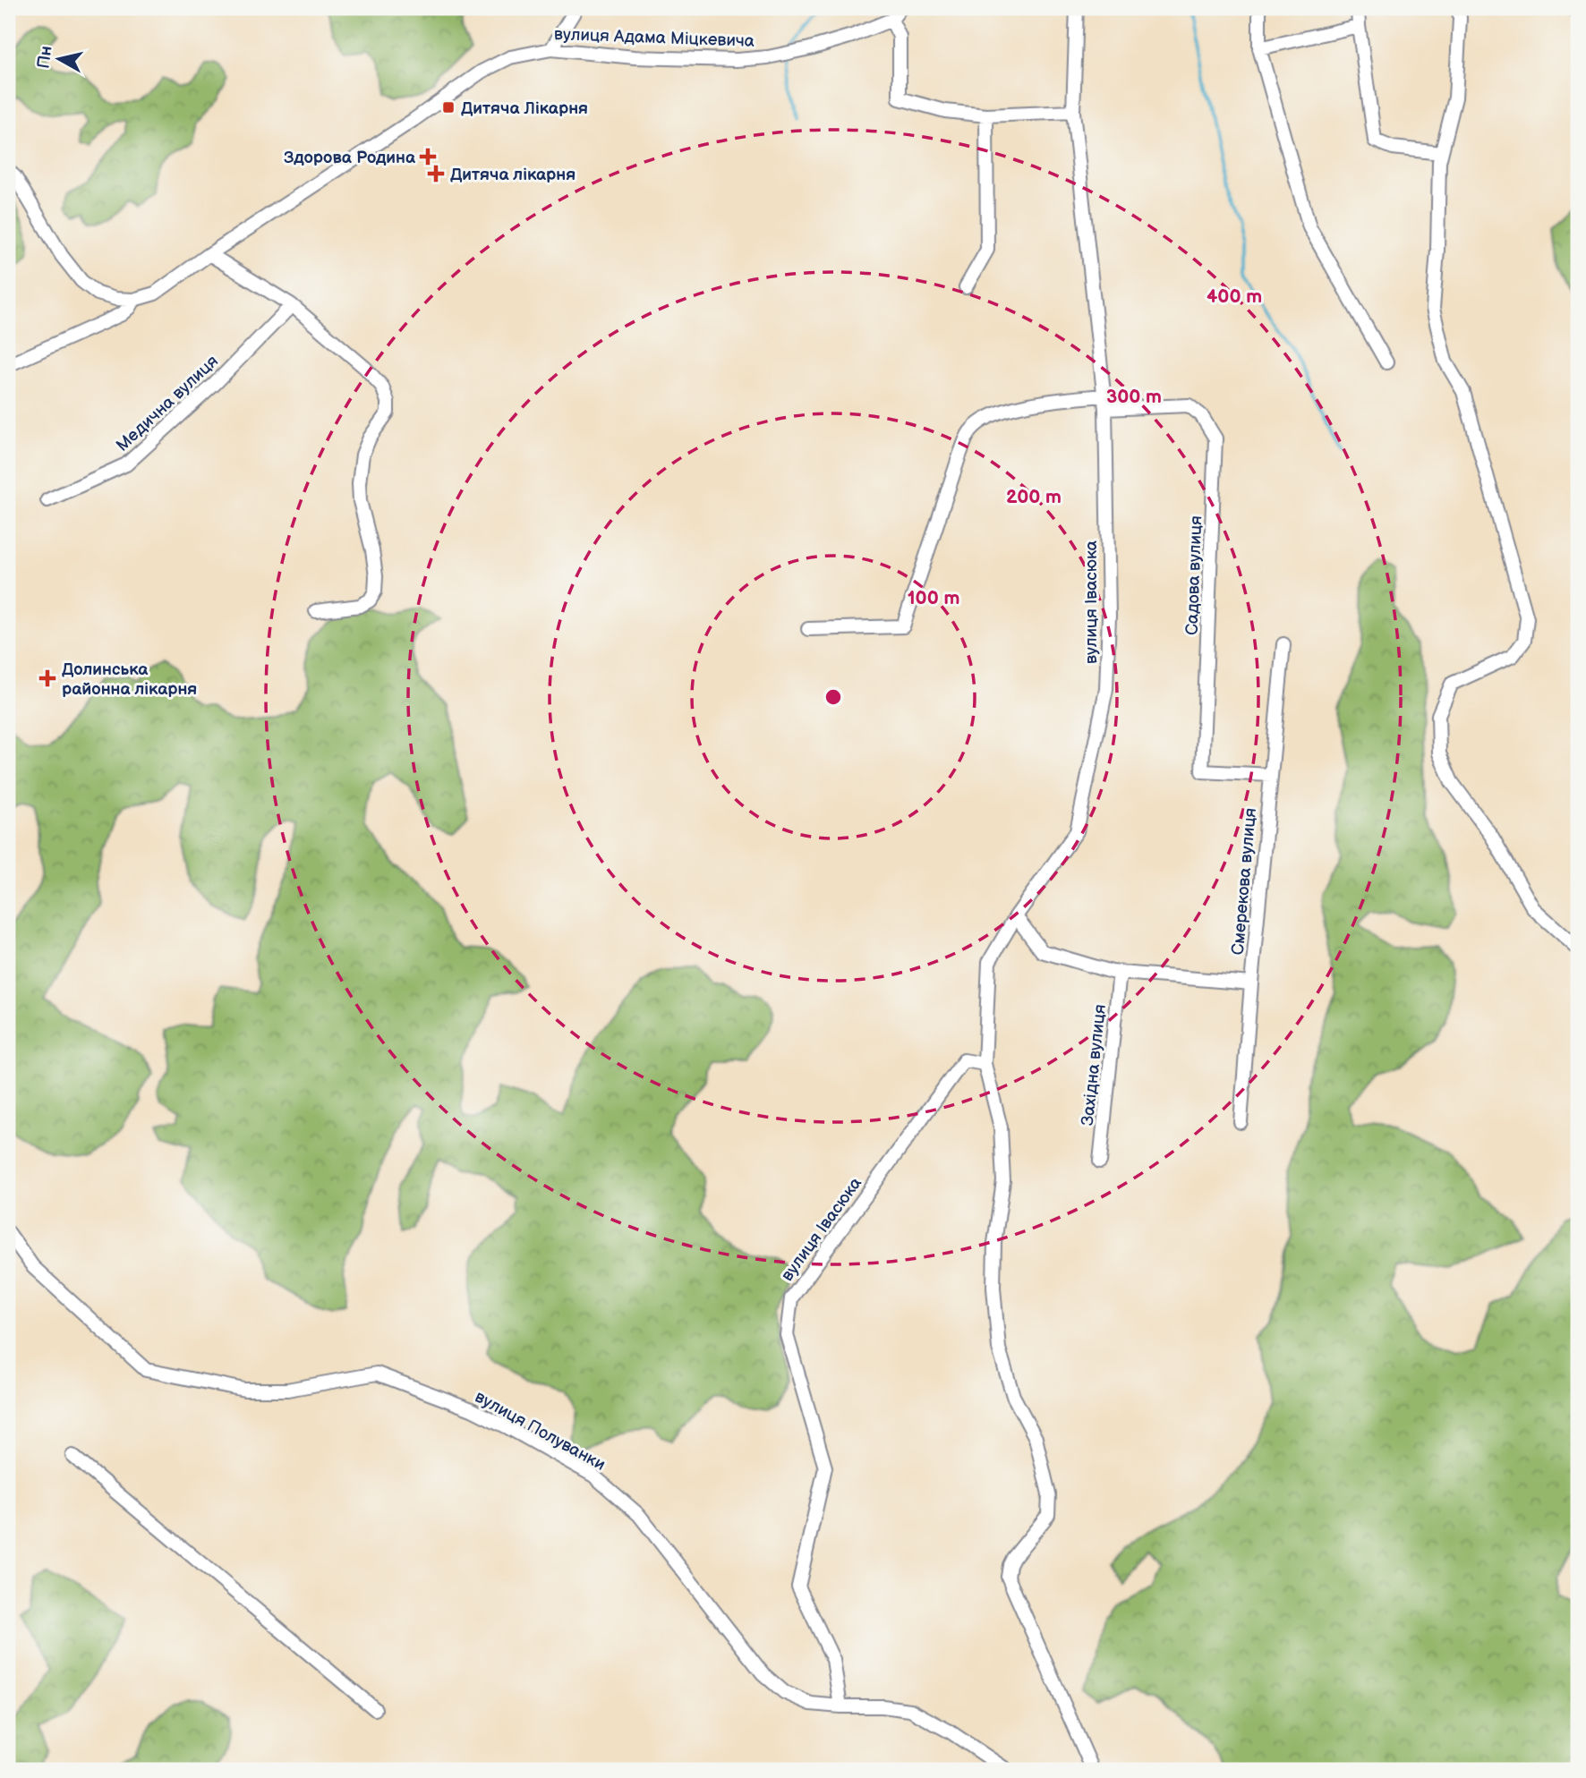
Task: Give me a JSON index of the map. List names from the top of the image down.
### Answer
{
  "streets": {
    "street": [
      "вулиця Адама Міцкевича",
      "Медична вулиця",
      "Садова вулиця",
      "вулиця Івасюка",
      "Смерекова вулиця",
      "Західна вулиця",
      "вулиця Полуванки"
    ]
  },
  "crossings": [
    ["Садова вулиця", "вулиця Івасюка"],
    ["Садова вулиця", "Смерекова вулиця"],
    ["вулиця Івасюка", "вулиця Полуванки"]
  ],
  "places": {
    "transit": ["Дитяча Лікарня"],
    "health": ["Здорова Родина", "Дитяча лікарня", "Долинська районна лікарня"]
  },
  "north": "left",
  "rings": [
    "400 m",
    "300 m",
    "200 m",
    "100 m"
  ]
}
